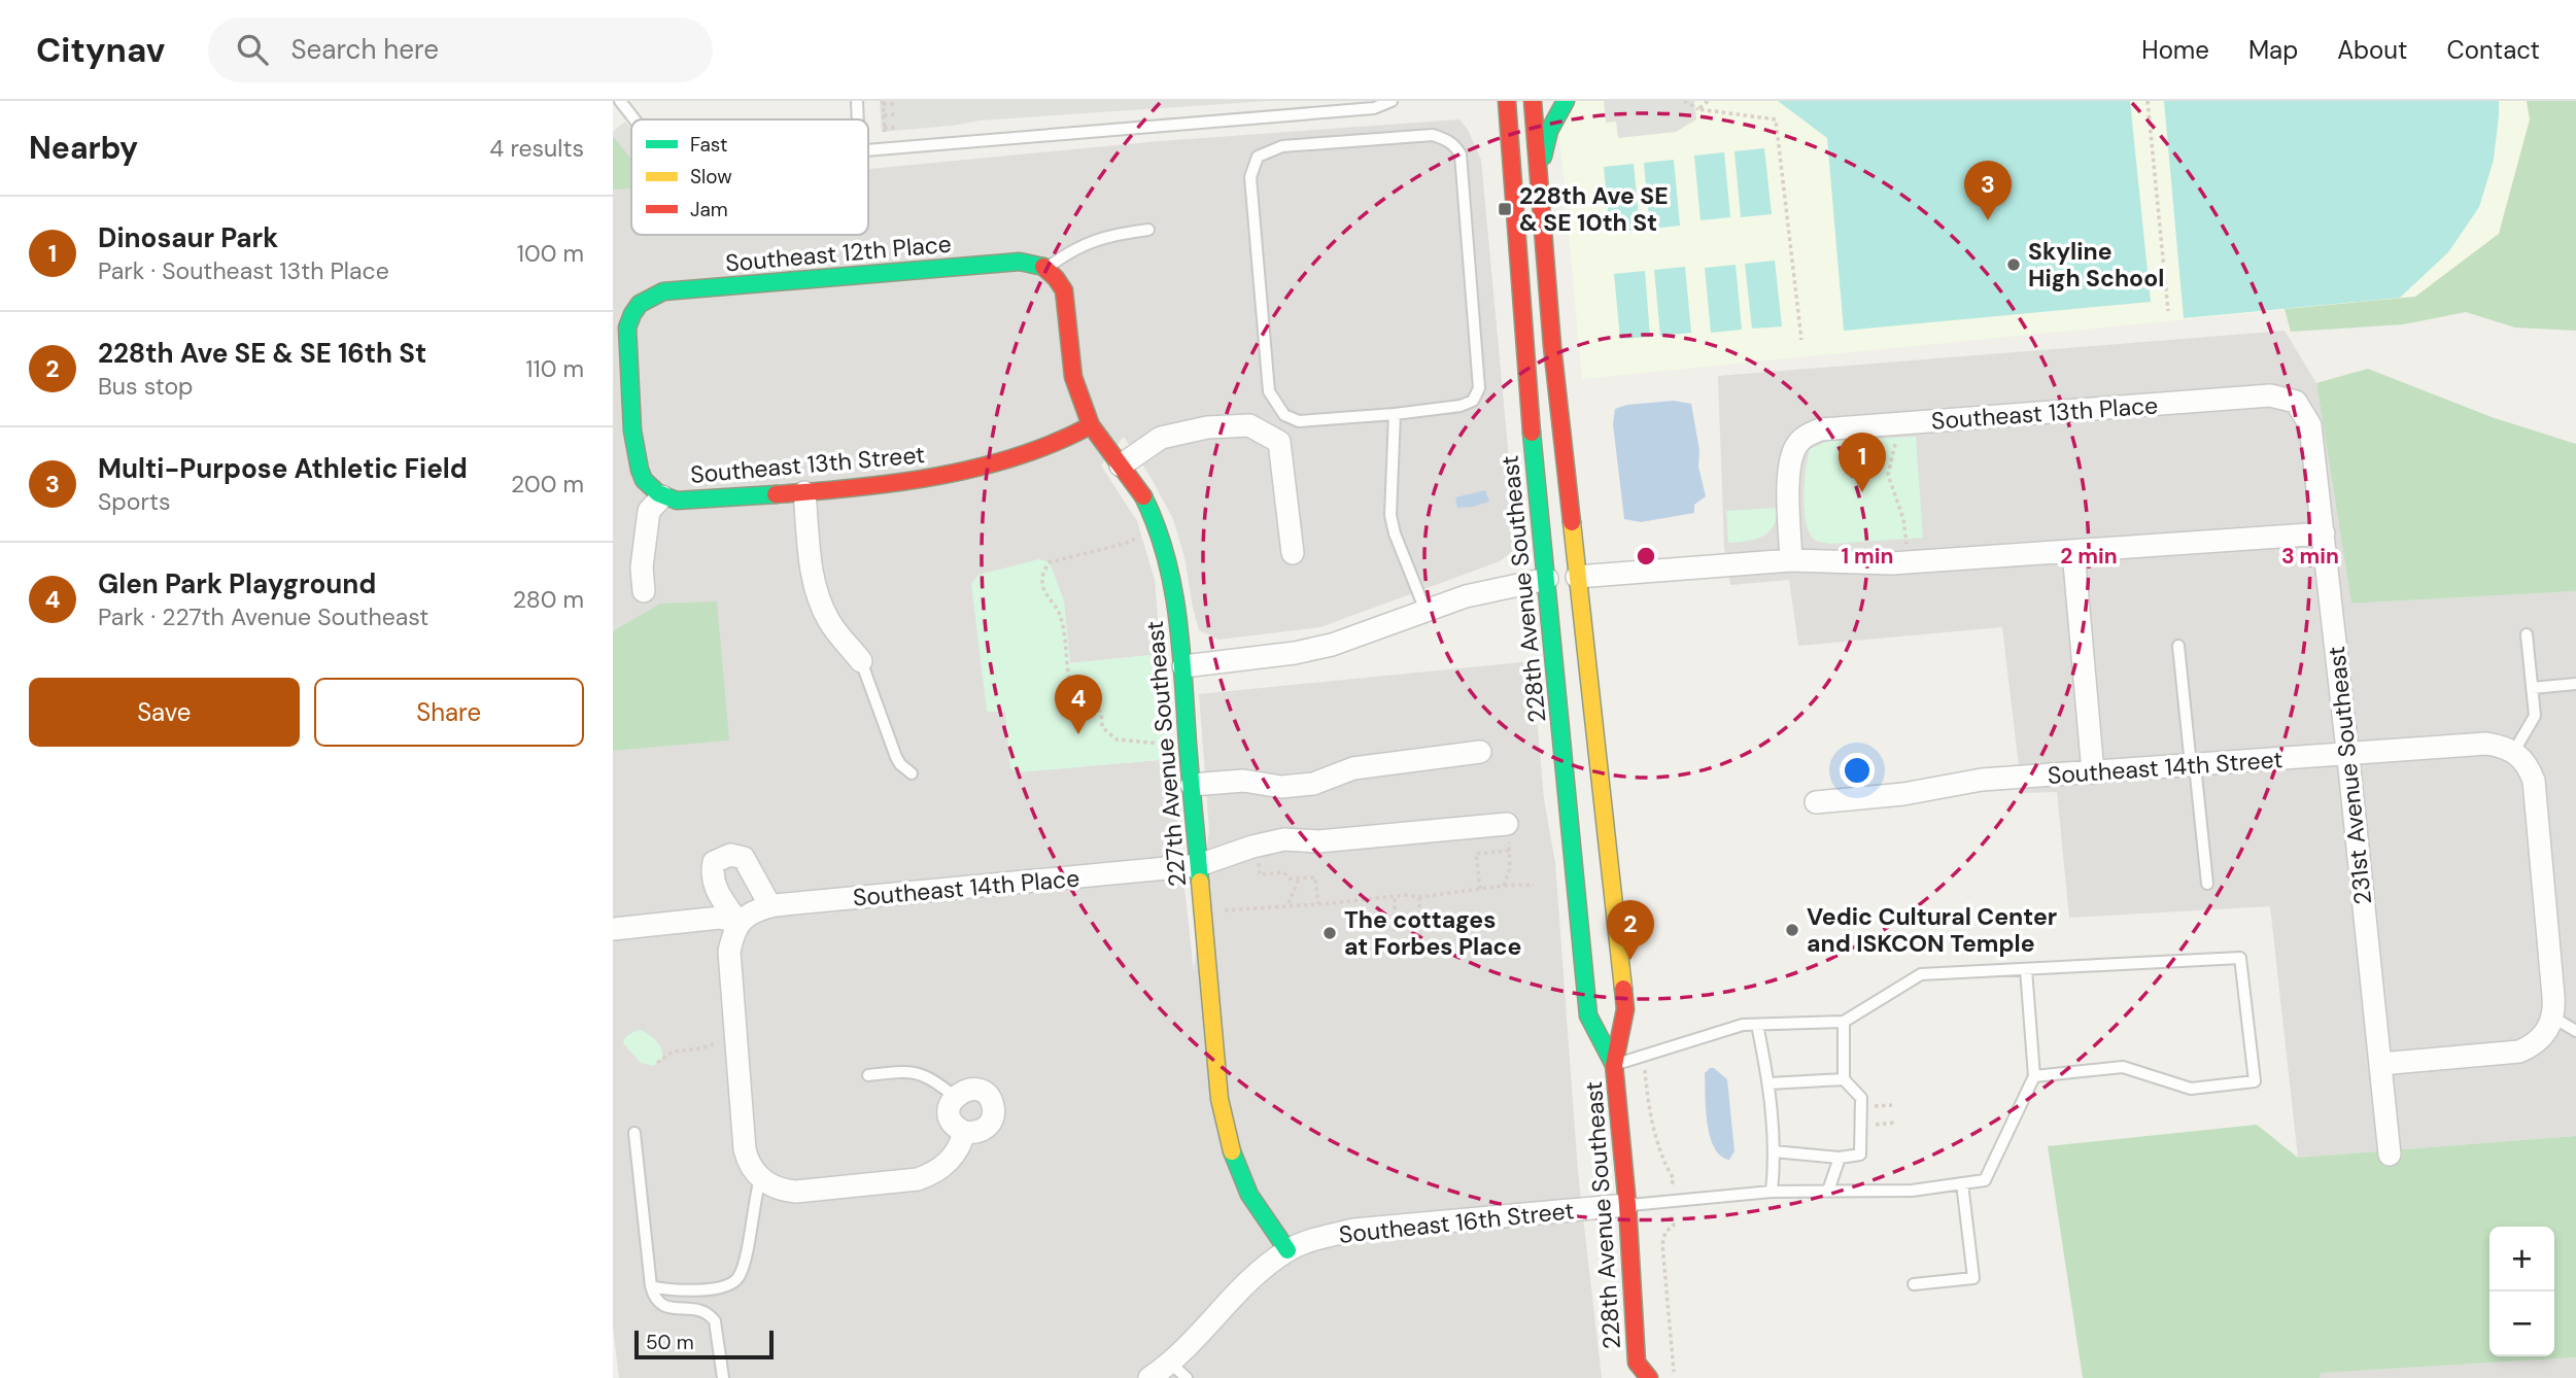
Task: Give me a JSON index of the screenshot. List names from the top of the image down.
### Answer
{
  "streets": {
    "main road": [
      "Southeast 12th Place",
      "Southeast 13th Street",
      "228th Avenue Southeast",
      "227th Avenue Southeast"
    ],
    "street": [
      "Southeast 13th Place",
      "Southeast 14th Street",
      "231st Avenue Southeast",
      "Southeast 14th Place",
      "Southeast 16th Street"
    ]
  },
  "crossings": [
    ["Southeast 12th Place", "227th Avenue Southeast"],
    ["Southeast 13th Place", "231st Avenue Southeast"],
    ["Southeast 13th Street", "227th Avenue Southeast"],
    ["228th Avenue Southeast", "Southeast 16th Street"],
    ["227th Avenue Southeast", "Southeast 14th Place"],
    ["227th Avenue Southeast", "Southeast 16th Street"],
    ["Southeast 14th Street", "231st Avenue Southeast"]
  ],
  "places": {
    "transit": ["228th Ave SE & SE 10th St"],
    "other": ["Skyline High School", "Vedic Cultural Center and ISKCON Temple", "The cottages at Forbes Place"]
  },
  "legend": ["Fast", "Slow", "Jam"],
  "scale_bar": "50 m",
  "page": {
    "header": "Citynav",
    "search": "Search here",
    "nav": [
      "Home",
      "Map",
      "About",
      "Contact"
    ],
    "heading": ["Nearby", "4 results"],
    "pins": [
      "3",
      "1",
      "4",
      "2"
    ],
    "list": [
      {
        "mark": "1",
        "name": "Dinosaur Park",
        "note": "Park · Southeast 13th Place",
        "value": "100 m"
      },
      {
        "mark": "2",
        "name": "228th Ave SE & SE 16th St",
        "note": "Bus stop",
        "value": "110 m"
      },
      {
        "mark": "3",
        "name": "Multi-Purpose Athletic Field",
        "note": "Sports",
        "value": "200 m"
      },
      {
        "mark": "4",
        "name": "Glen Park Playground",
        "note": "Park · 227th Avenue Southeast",
        "value": "280 m"
      }
    ],
    "buttons": ["Save", "Share"],
    "map_buttons": ["+", "−"],
    "scale": "50 m"
  },
  "rings": ["1 min", "2 min", "3 min"]
}
